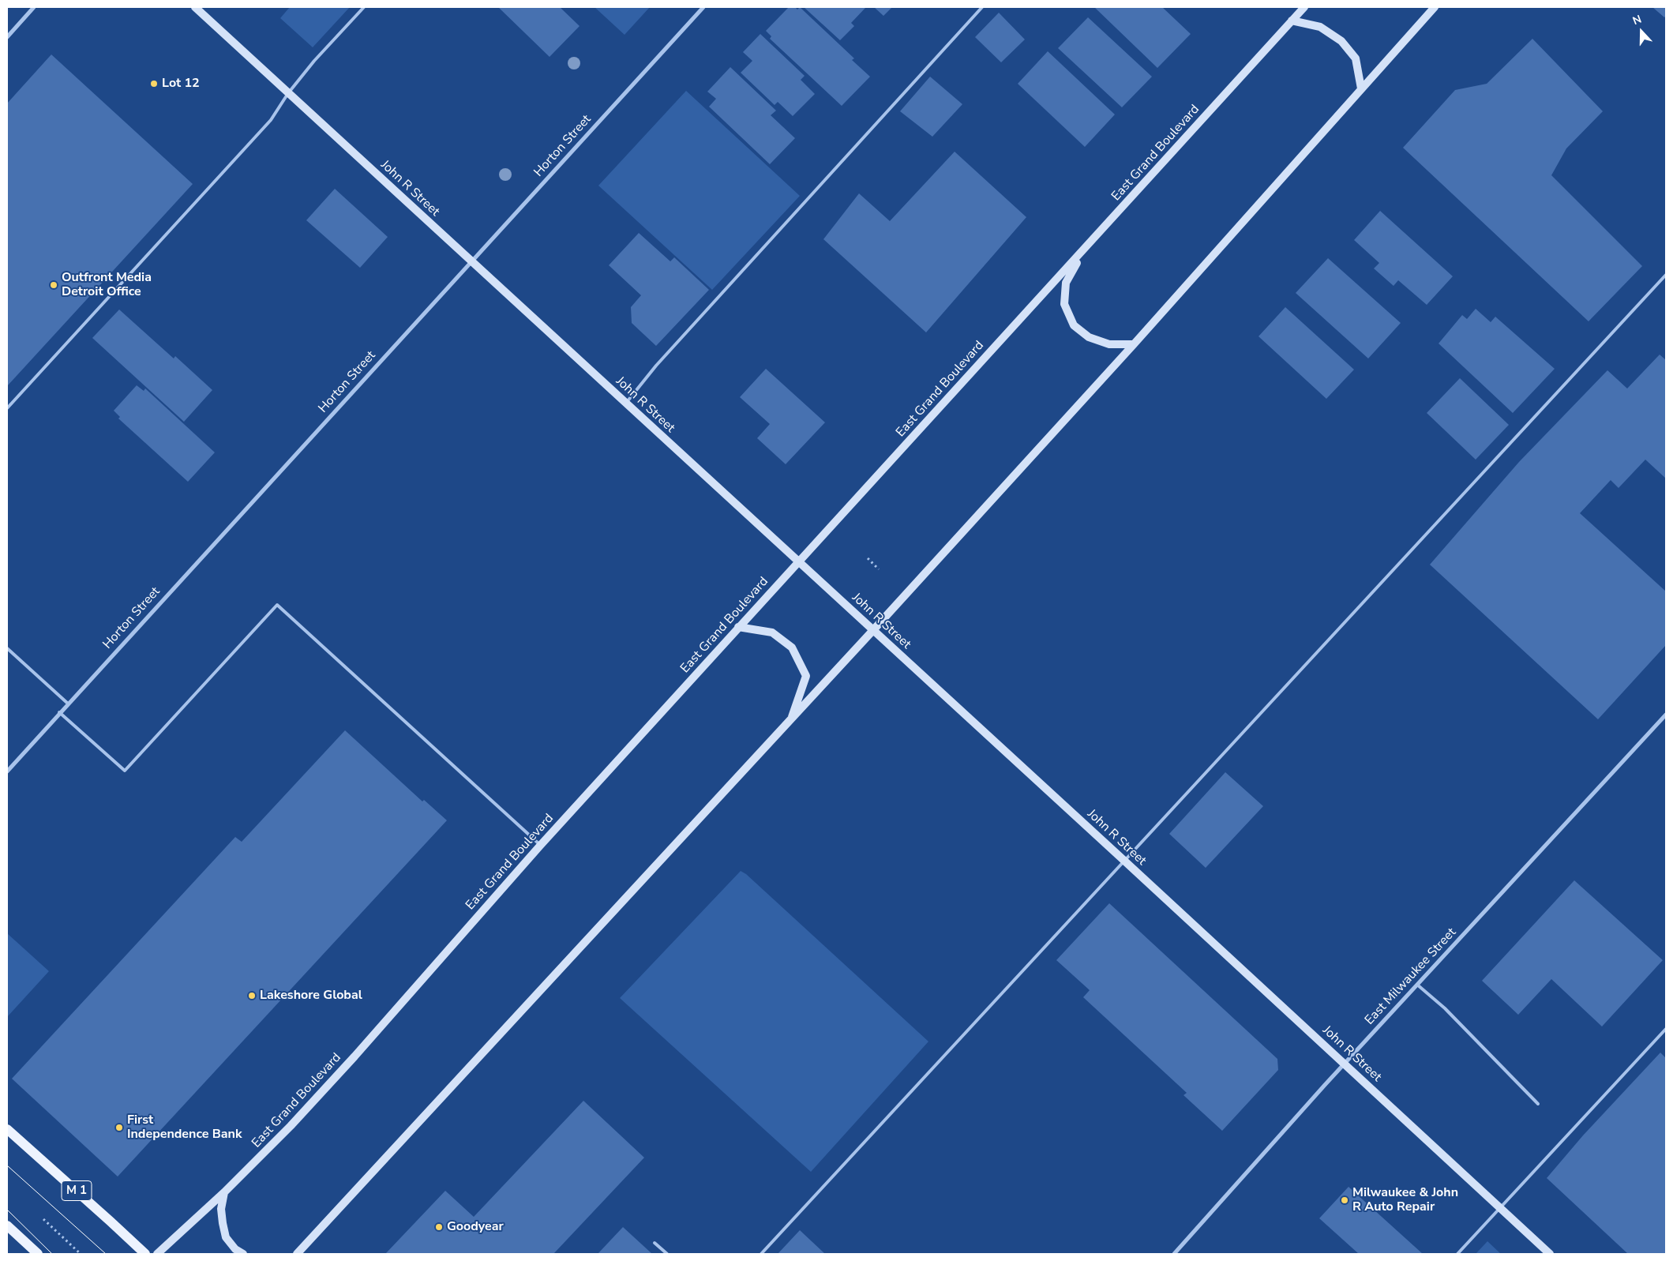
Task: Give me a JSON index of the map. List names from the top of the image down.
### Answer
{
  "streets": {
    "main road": ["East Grand Boulevard", "John R Street", "M 1"],
    "street": ["Horton Street", "East Milwaukee Street"]
  },
  "crossings": [
    ["Horton Street", "John R Street"],
    ["East Grand Boulevard", "John R Street"],
    ["John R Street", "East Milwaukee Street"]
  ],
  "places": [
    "Lot 12",
    "Outfront Media Detroit Office",
    "Lakeshore Global",
    "First Independence Bank",
    "Milwaukee & John R Auto Repair",
    "Goodyear"
  ],
  "north": "top"
}
